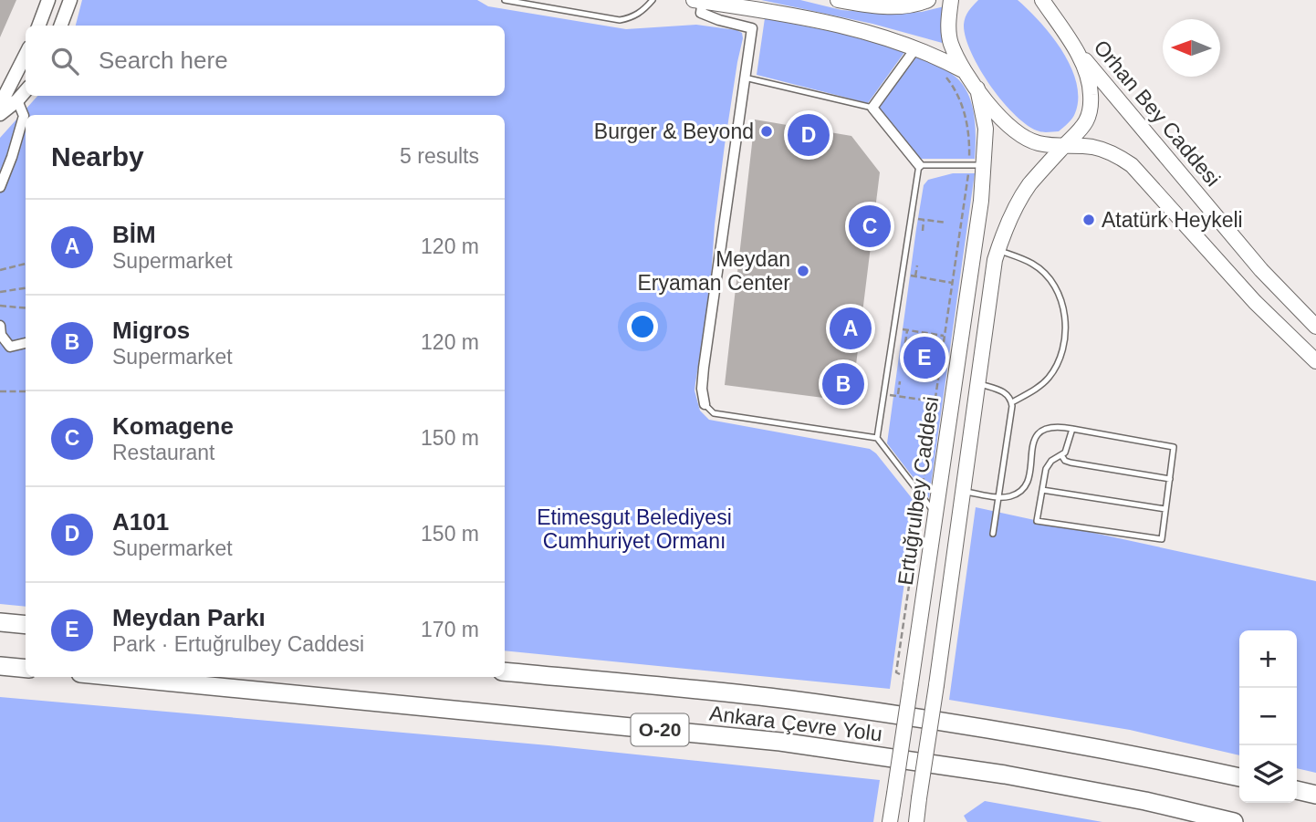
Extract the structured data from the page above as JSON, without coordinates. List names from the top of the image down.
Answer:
{
  "streets": {
    "highway": ["Ankara Çevre Yolu", "O-20"],
    "main road": ["Orhan Bey Caddesi", "Ertuğrulbey Caddesi"]
  },
  "parks": ["Etimesgut Belediyesi Cumhuriyet Ormanı"],
  "places": ["Burger & Beyond", "Atatürk Heykeli", "Meydan Eryaman Center"],
  "north": "left",
  "page": {
    "search": "Search here",
    "pins": [
      "D",
      "C",
      "A",
      "E",
      "B"
    ],
    "heading": ["Nearby", "5 results"],
    "list": [
      {
        "mark": "A",
        "name": "BİM",
        "note": "Supermarket",
        "value": "120 m"
      },
      {
        "mark": "B",
        "name": "Migros",
        "note": "Supermarket",
        "value": "120 m"
      },
      {
        "mark": "C",
        "name": "Komagene",
        "note": "Restaurant",
        "value": "150 m"
      },
      {
        "mark": "D",
        "name": "A101",
        "note": "Supermarket",
        "value": "150 m"
      },
      {
        "mark": "E",
        "name": "Meydan Parkı",
        "note": "Park · Ertuğrulbey Caddesi",
        "value": "170 m"
      }
    ],
    "map_buttons": ["+", "−"]
  }
}
